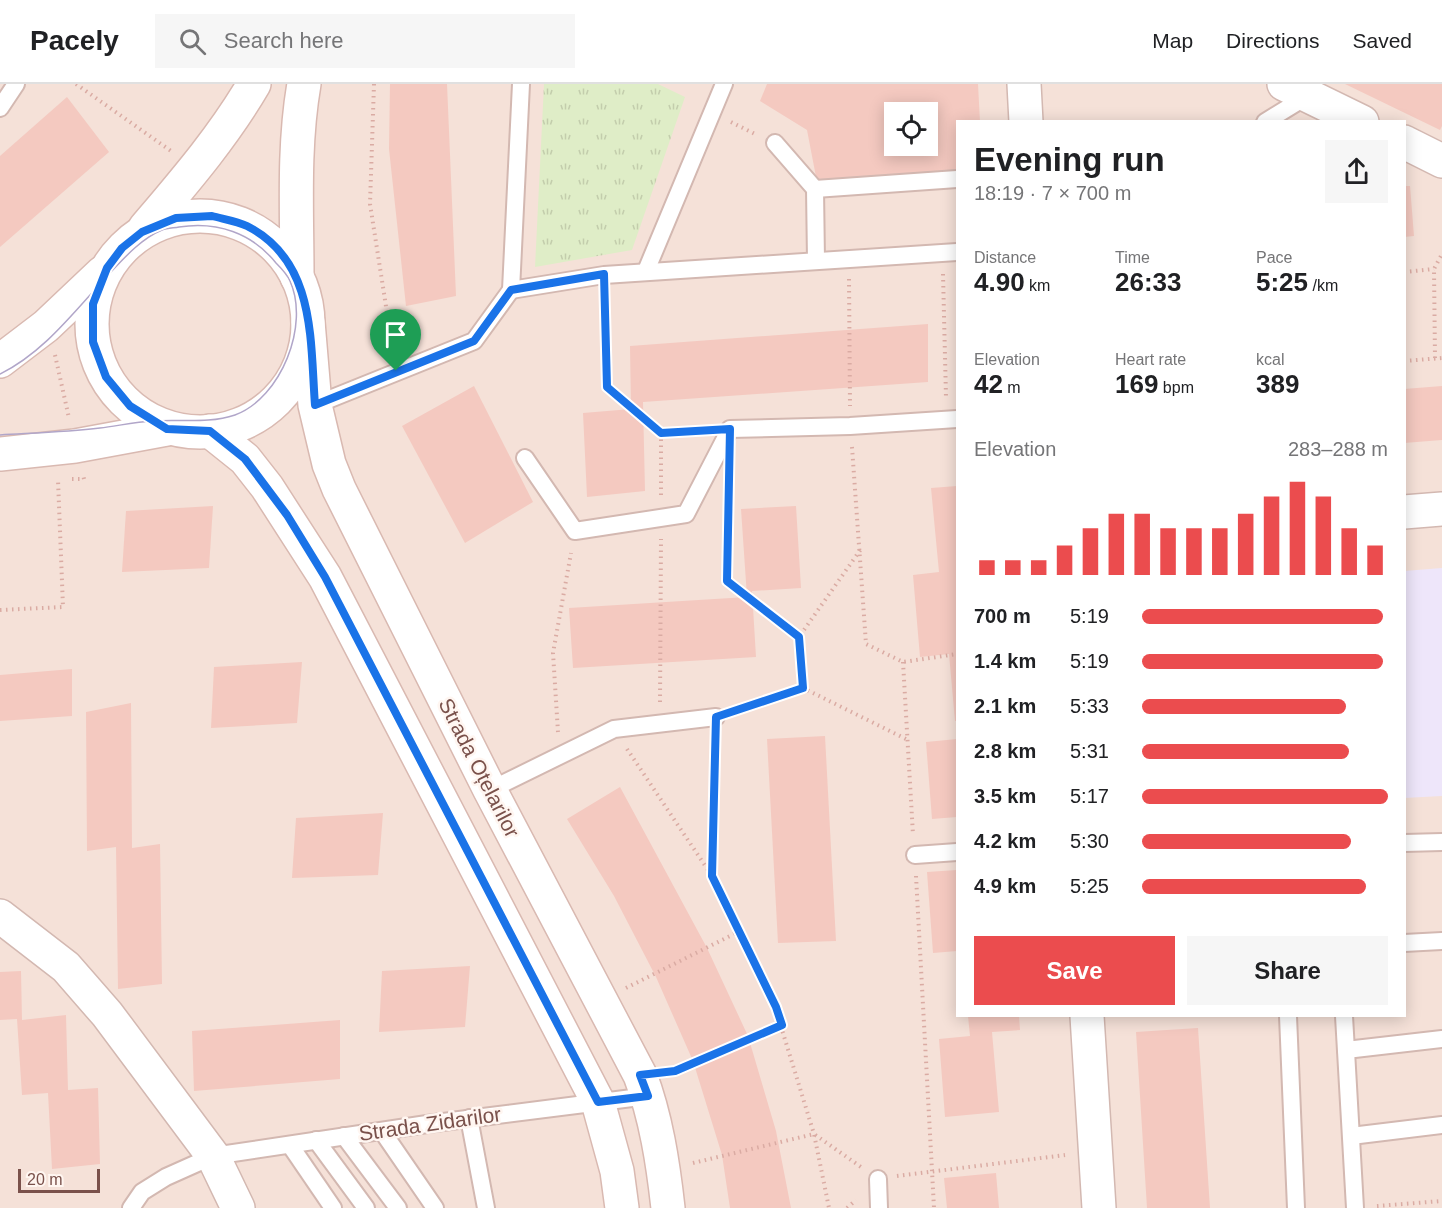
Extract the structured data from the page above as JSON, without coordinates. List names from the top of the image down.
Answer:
{
  "streets": {
    "main road": ["Strada Oțelarilor"],
    "lane": ["Strada Zidarilor"]
  },
  "crossings": [
    ["Strada Oțelarilor", "Strada Zidarilor"]
  ],
  "scale_bar": "20 m",
  "page": {
    "header": "Pacely",
    "search": "Search here",
    "nav": ["Map", "Directions", "Saved"],
    "heading": ["Evening run", "18:19 · 7 × 700 m"],
    "stats": [
      ["Distance", "4.90 km"],
      ["Time", "26:33"],
      ["Pace", "5:25 /km"],
      ["Elevation", "42 m"],
      ["Heart rate", "169 bpm"],
      ["kcal", "389"]
    ],
    "chart": ["Elevation", "283–288 m"],
    "list": [
      {
        "name": "700 m",
        "note": "5:19"
      },
      {
        "name": "1.4 km",
        "note": "5:19"
      },
      {
        "name": "2.1 km",
        "note": "5:33"
      },
      {
        "name": "2.8 km",
        "note": "5:31"
      },
      {
        "name": "3.5 km",
        "note": "5:17"
      },
      {
        "name": "4.2 km",
        "note": "5:30"
      },
      {
        "name": "4.9 km",
        "note": "5:25"
      }
    ],
    "buttons": ["Save", "Share"],
    "scale": "20 m"
  }
}
